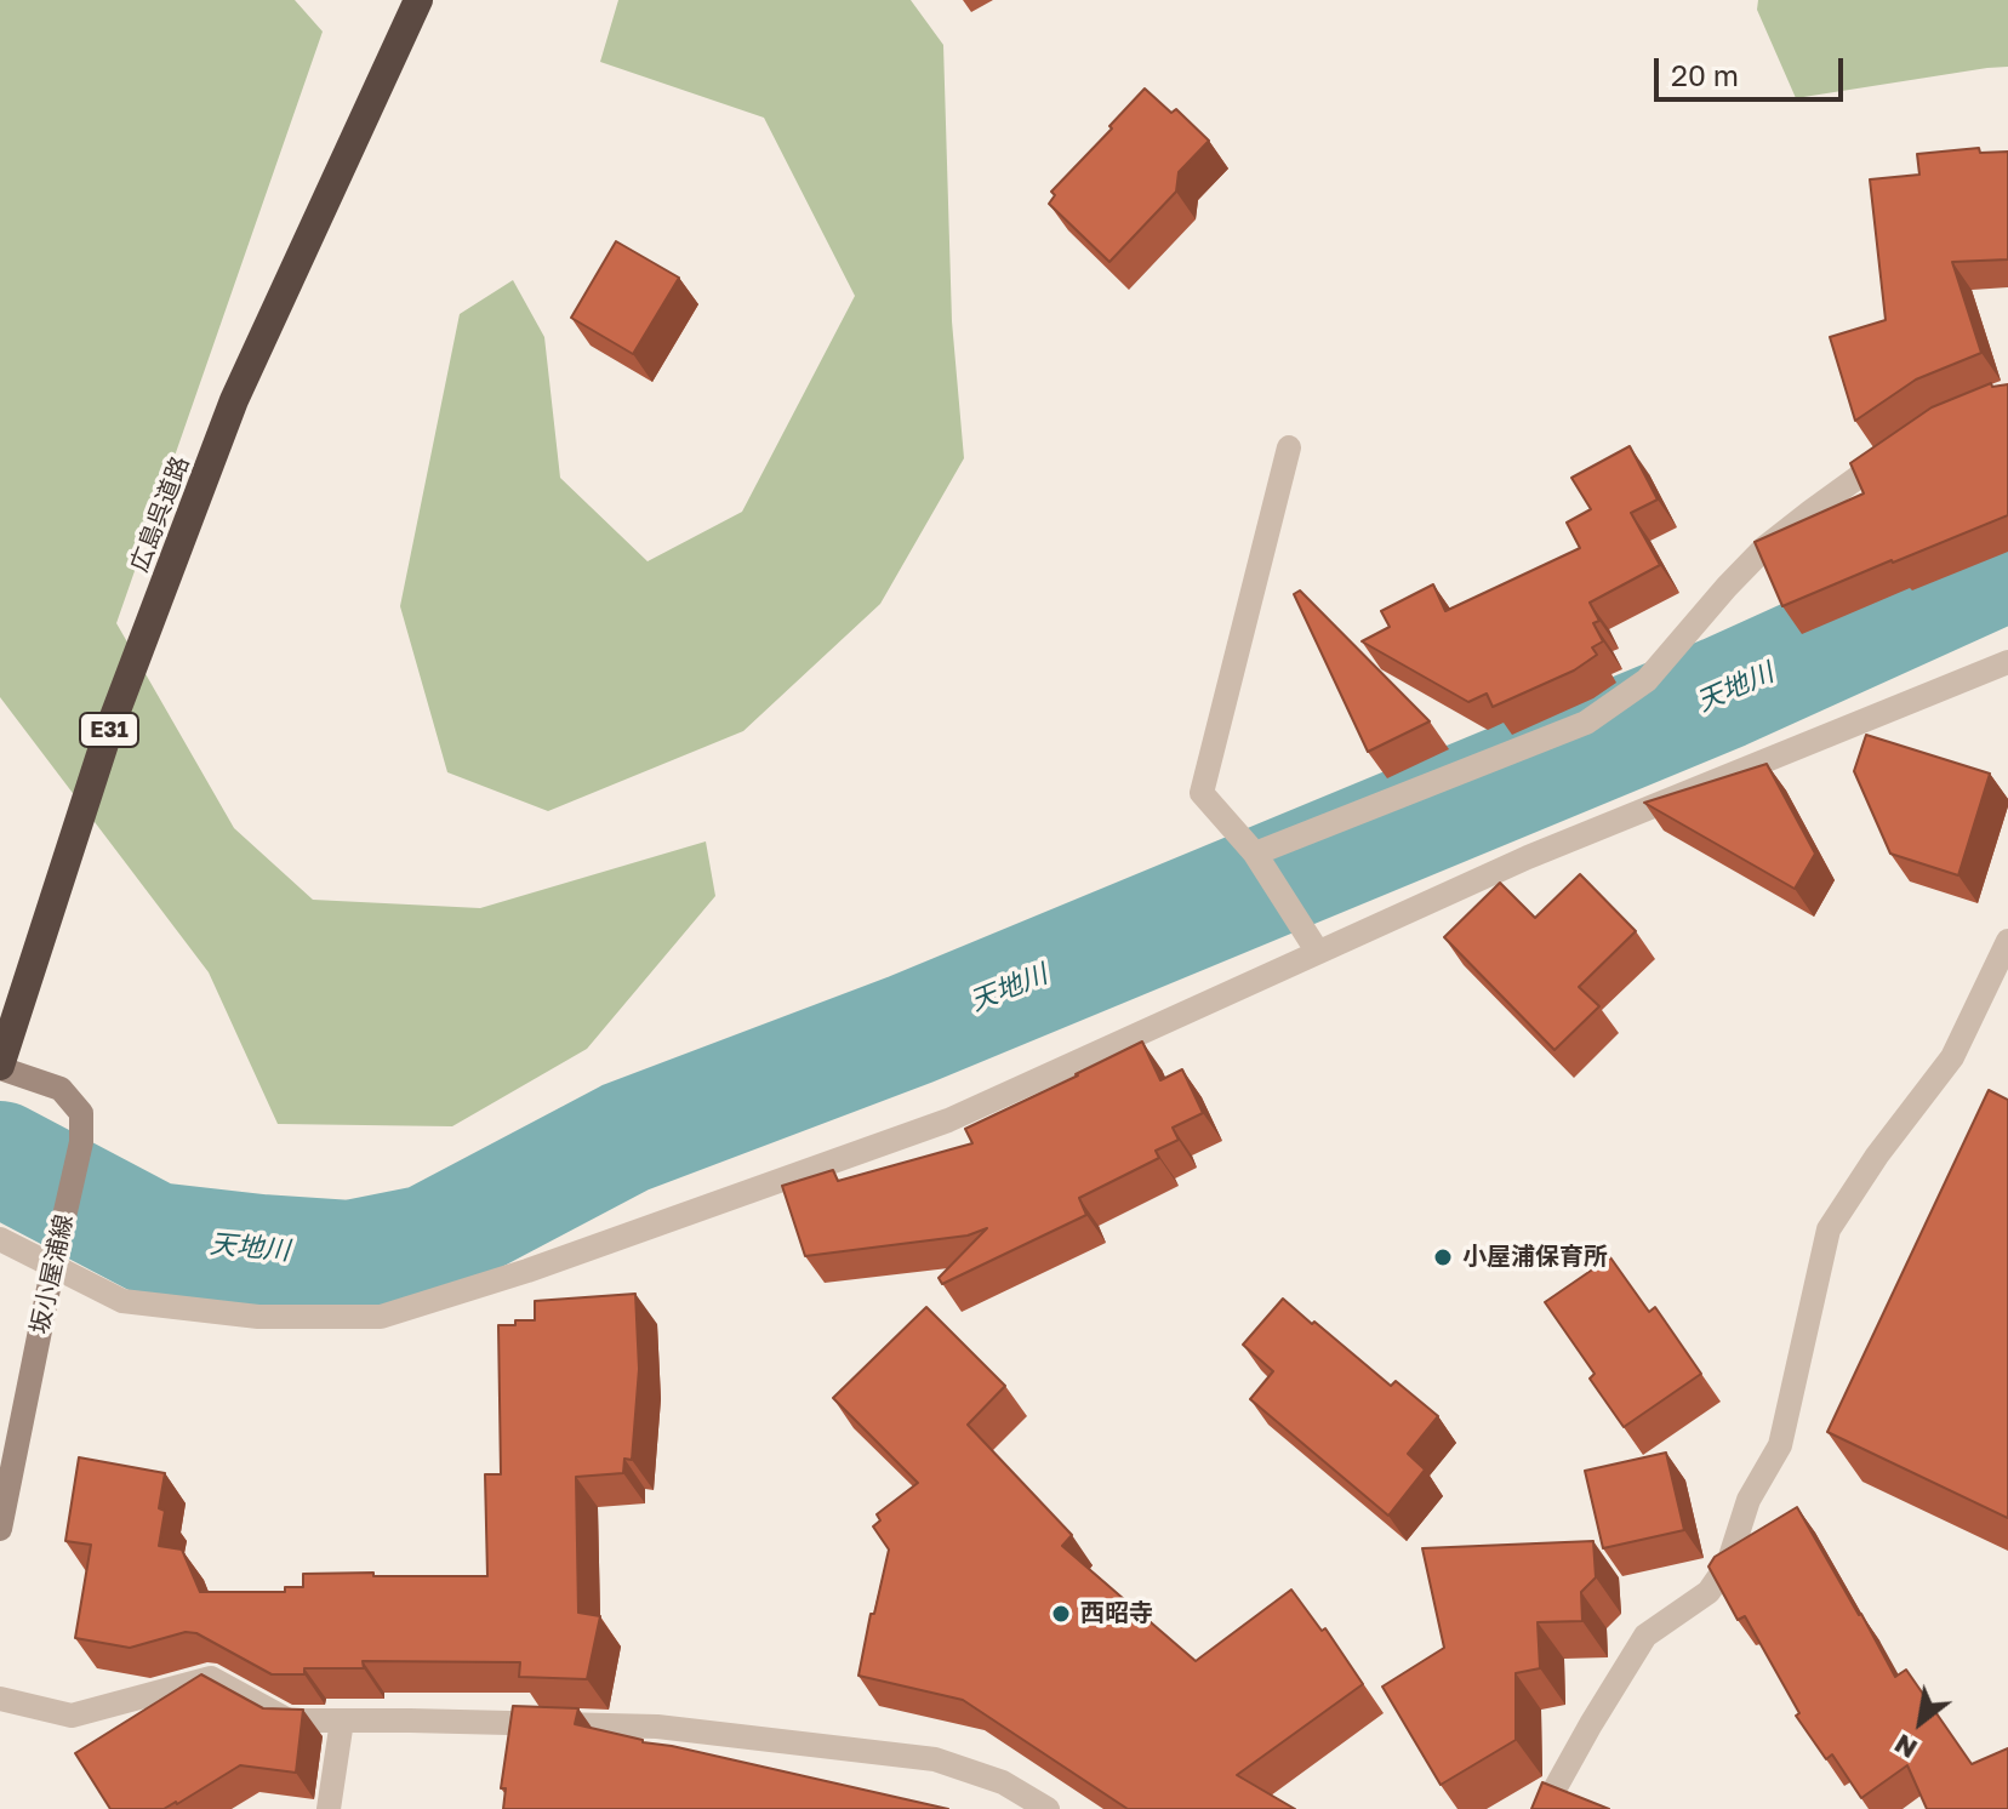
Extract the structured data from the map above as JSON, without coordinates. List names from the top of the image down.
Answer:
{
  "streets": {
    "highway": ["広島呉道路", "E31"],
    "main road": ["坂小屋浦線"]
  },
  "crossings": [
    ["広島呉道路", "坂小屋浦線"]
  ],
  "water": ["天地川"],
  "places": ["小屋浦保育所", "西昭寺"],
  "scale_bar": "20 m",
  "north": "bottom left"
}
